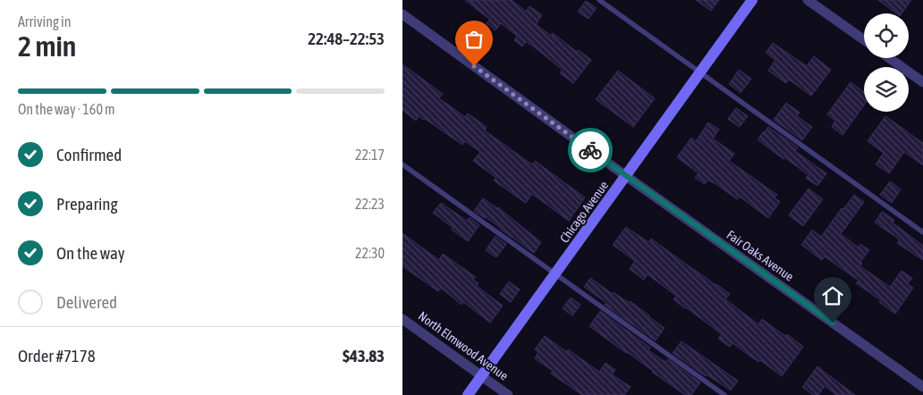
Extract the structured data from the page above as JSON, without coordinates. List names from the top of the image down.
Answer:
{
  "streets": {
    "main road": ["Chicago Avenue"],
    "street": ["Fair Oaks Avenue", "North Elmwood Avenue"]
  },
  "crossings": [
    ["Chicago Avenue", "Fair Oaks Avenue"],
    ["Chicago Avenue", "North Elmwood Avenue"]
  ],
  "page": {
    "heading": ["2 min", "Arriving in", "22:48–22:53"],
    "panel": ["Order #7178", "$43.83"],
    "bar": "On the way · 160 m",
    "list": [
      ["Confirmed", "22:17"],
      ["Preparing", "22:23"],
      ["On the way", "22:30"],
      "Delivered"
    ]
  }
}
